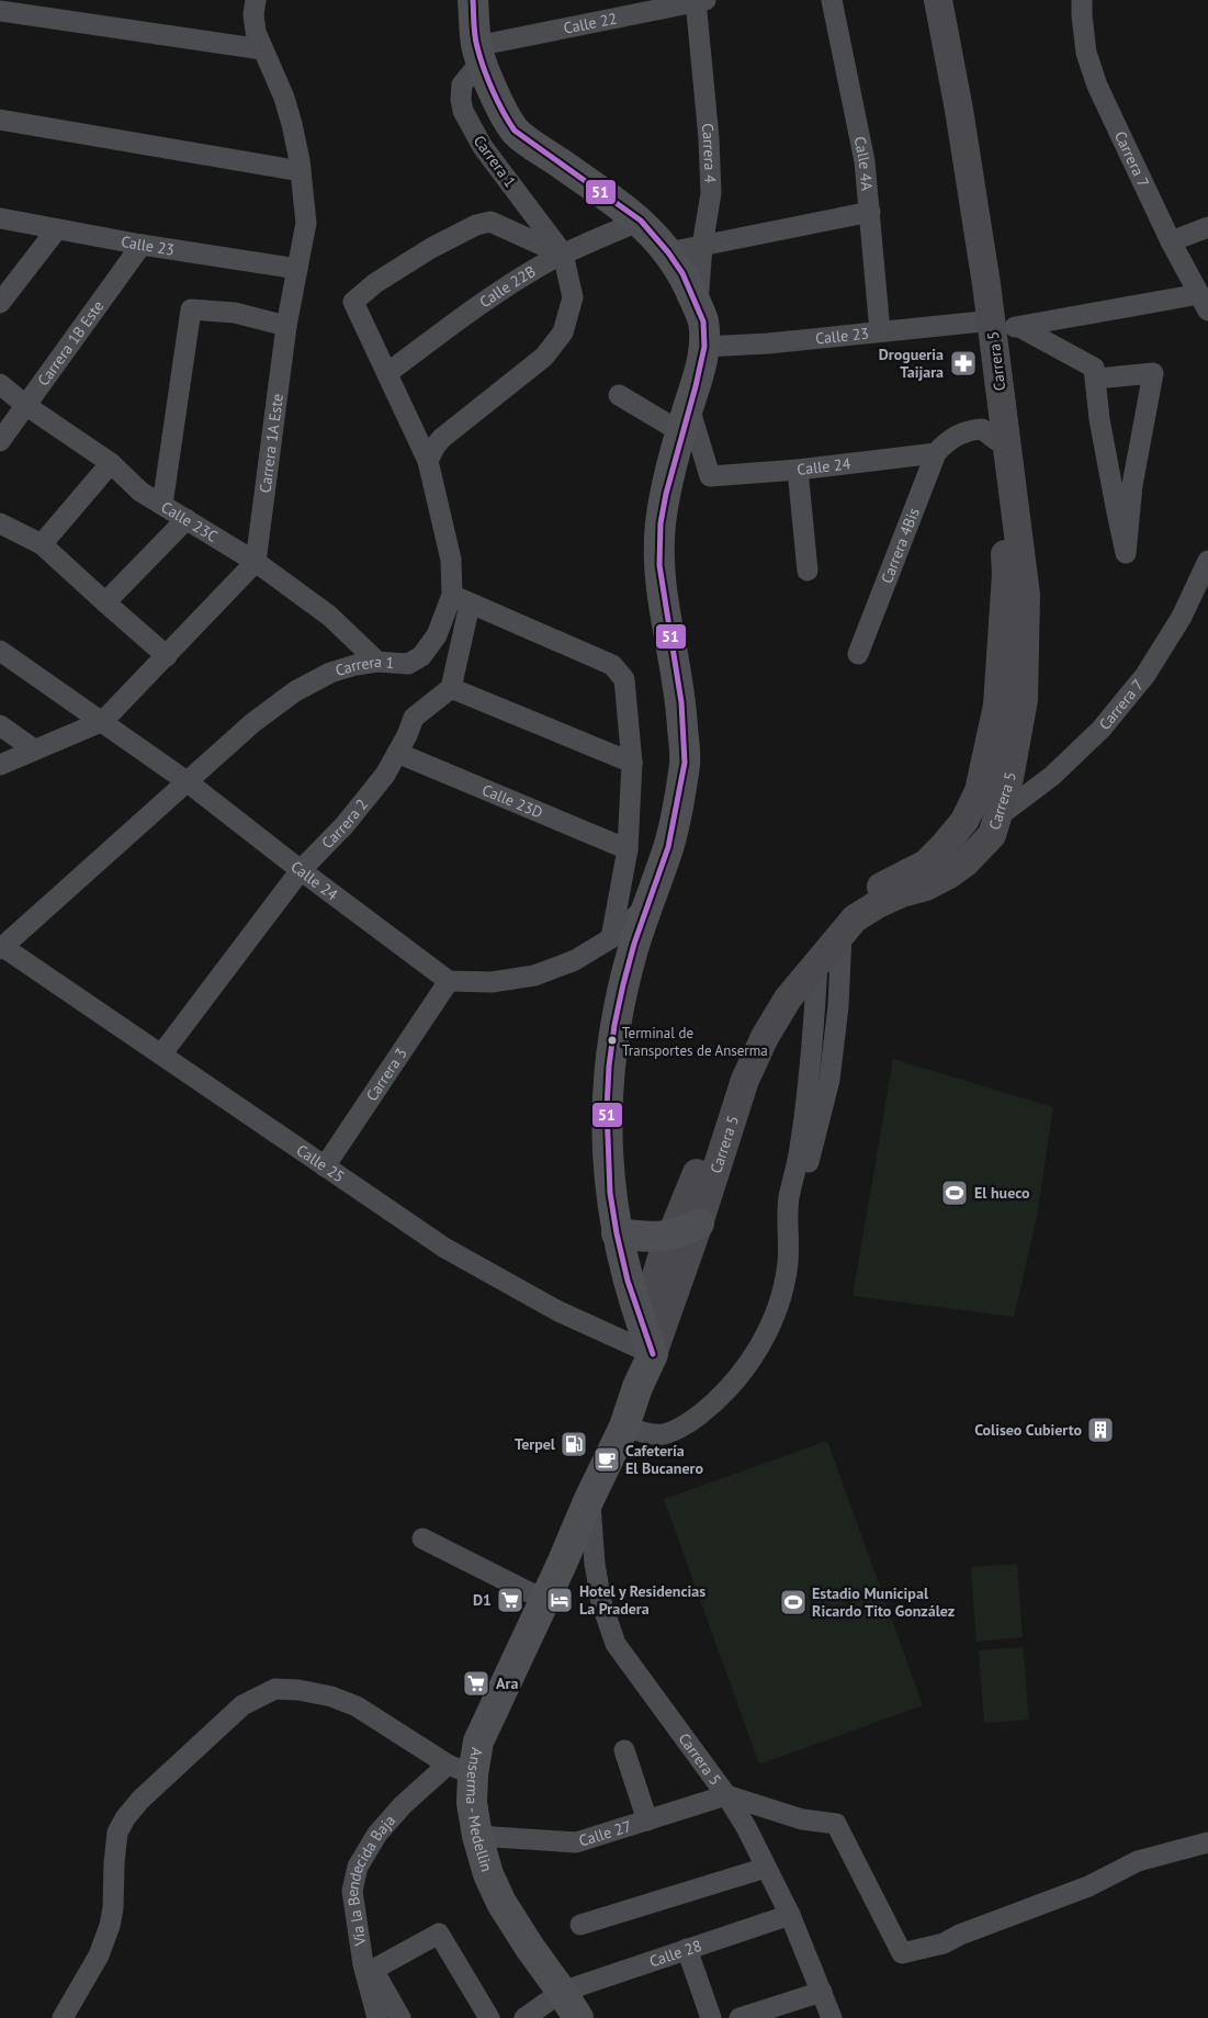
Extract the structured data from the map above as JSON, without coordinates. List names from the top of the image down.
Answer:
{
  "streets": {
    "main road": ["Carrera 5", "Anserma - Medellin"],
    "street": [
      "Calle 22",
      "Carrera 4",
      "Carrera 7",
      "Carrera 1",
      "Calle 4A",
      "Calle 23",
      "Calle 22B",
      "Carrera 1B Este",
      "Carrera 1A Este",
      "Calle 24",
      "Calle 23C",
      "Carrera 4Bis",
      "Calle 23D",
      "Carrera 2",
      "Carrera 3",
      "Calle 25",
      "Calle 27",
      "Vía la Bendecida Baja",
      "Calle 28"
    ]
  },
  "crossings": [
    ["Calle 22", "Carrera 4"],
    ["Calle 22", "Carrera 1"],
    ["Carrera 7", "Calle 23"],
    ["Carrera 7", "Carrera 5"],
    ["Carrera 1", "Calle 22B"],
    ["Carrera 1", "Calle 24"],
    ["Carrera 1", "Calle 23C"],
    ["Carrera 1", "Calle 25"],
    ["Calle 4A", "Calle 23"],
    ["Calle 23", "Carrera 1B Este"],
    ["Calle 23", "Carrera 5"],
    ["Calle 23", "Carrera 1A Este"],
    ["Carrera 1B Este", "Calle 23C"],
    ["Carrera 5", "Calle 24"],
    ["Carrera 5", "Calle 25"],
    ["Carrera 5", "Anserma - Medellin"],
    ["Carrera 5", "Calle 27"],
    ["Carrera 5", "Calle 28"],
    ["Carrera 1A Este", "Calle 23C"],
    ["Calle 24", "Carrera 4Bis"],
    ["Calle 24", "Carrera 2"],
    ["Calle 24", "Carrera 3"],
    ["Calle 23D", "Carrera 2"],
    ["Carrera 2", "Calle 25"],
    ["Carrera 3", "Calle 25"],
    ["Anserma - Medellin", "Calle 27"],
    ["Anserma - Medellin", "Vía la Bendecida Baja"],
    ["Anserma - Medellin", "Calle 28"]
  ],
  "places": {
    "pharmacy": ["Drogueria Taijara"],
    "other": ["Terminal de Transportes de Anserma"],
    "sports": ["El hueco", "Estadio Municipal Ricardo Tito González"],
    "building": ["Coliseo Cubierto"],
    "fuel station": ["Terpel"],
    "cafe": ["Cafetería El Bucanero"],
    "supermarket": ["D1", "Ara"],
    "hotel": ["Hotel y Residencias La Pradera"]
  },
  "lines": ["transit line 51"]
}
